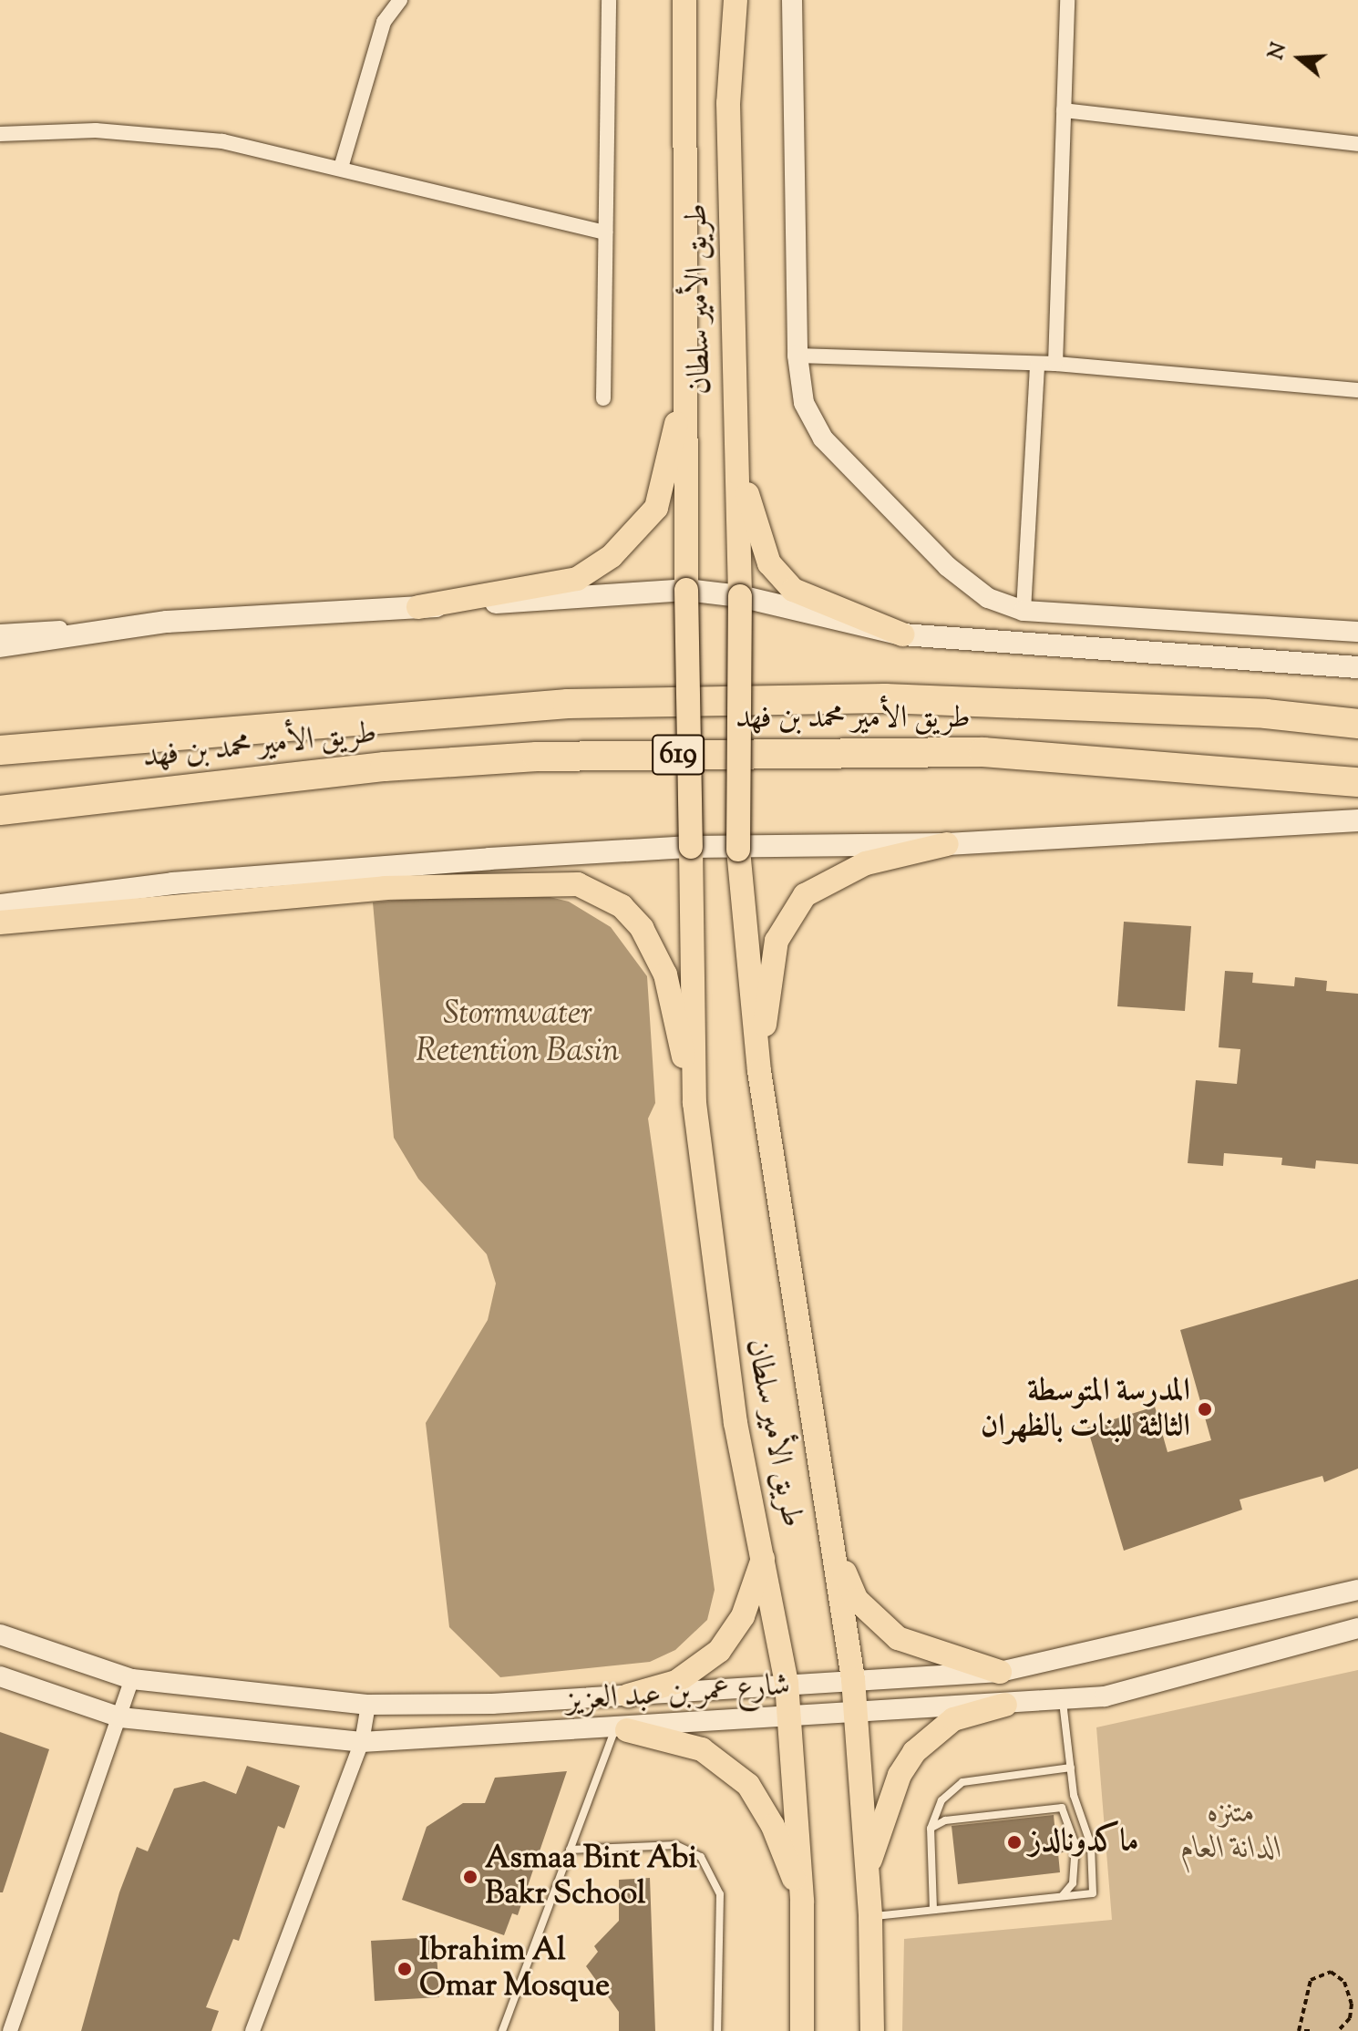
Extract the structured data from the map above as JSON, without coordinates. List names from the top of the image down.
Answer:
{
  "streets": {
    "highway": ["طريق الأمير محمد بن فهد", "619"],
    "main road": ["طريق الأمير سلطان"],
    "street": ["شارع عمر بن عبد العزيز"]
  },
  "crossings": [
    ["طريق الأمير سلطان", "شارع عمر بن عبد العزيز"]
  ],
  "water": ["Stormwater Retention Basin"],
  "parks": ["متنزه الدانة العام"],
  "places": [
    "المدرسة المتوسطة الثالثة للبنات بالظهران",
    "ماكدونالدز",
    "Asmaa Bint Abi Bakr School",
    "Ibrahim Al Omar Mosque"
  ],
  "north": "left"
}
